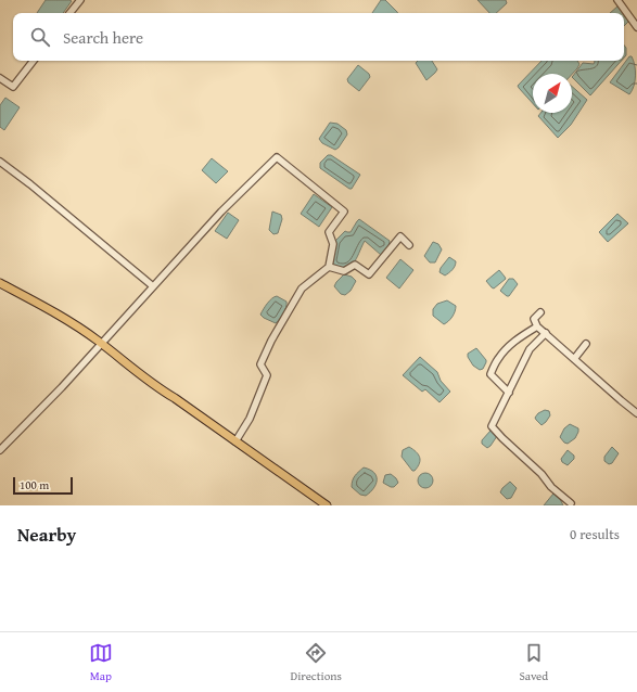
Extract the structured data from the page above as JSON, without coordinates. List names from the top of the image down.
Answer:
{
  "scale_bar": "100 m",
  "north": "top right",
  "page": {
    "search": "Search here",
    "scale": "100 m",
    "heading": ["Nearby", "0 results"],
    "nav": ["Map", "Directions", "Saved"]
  }
}
